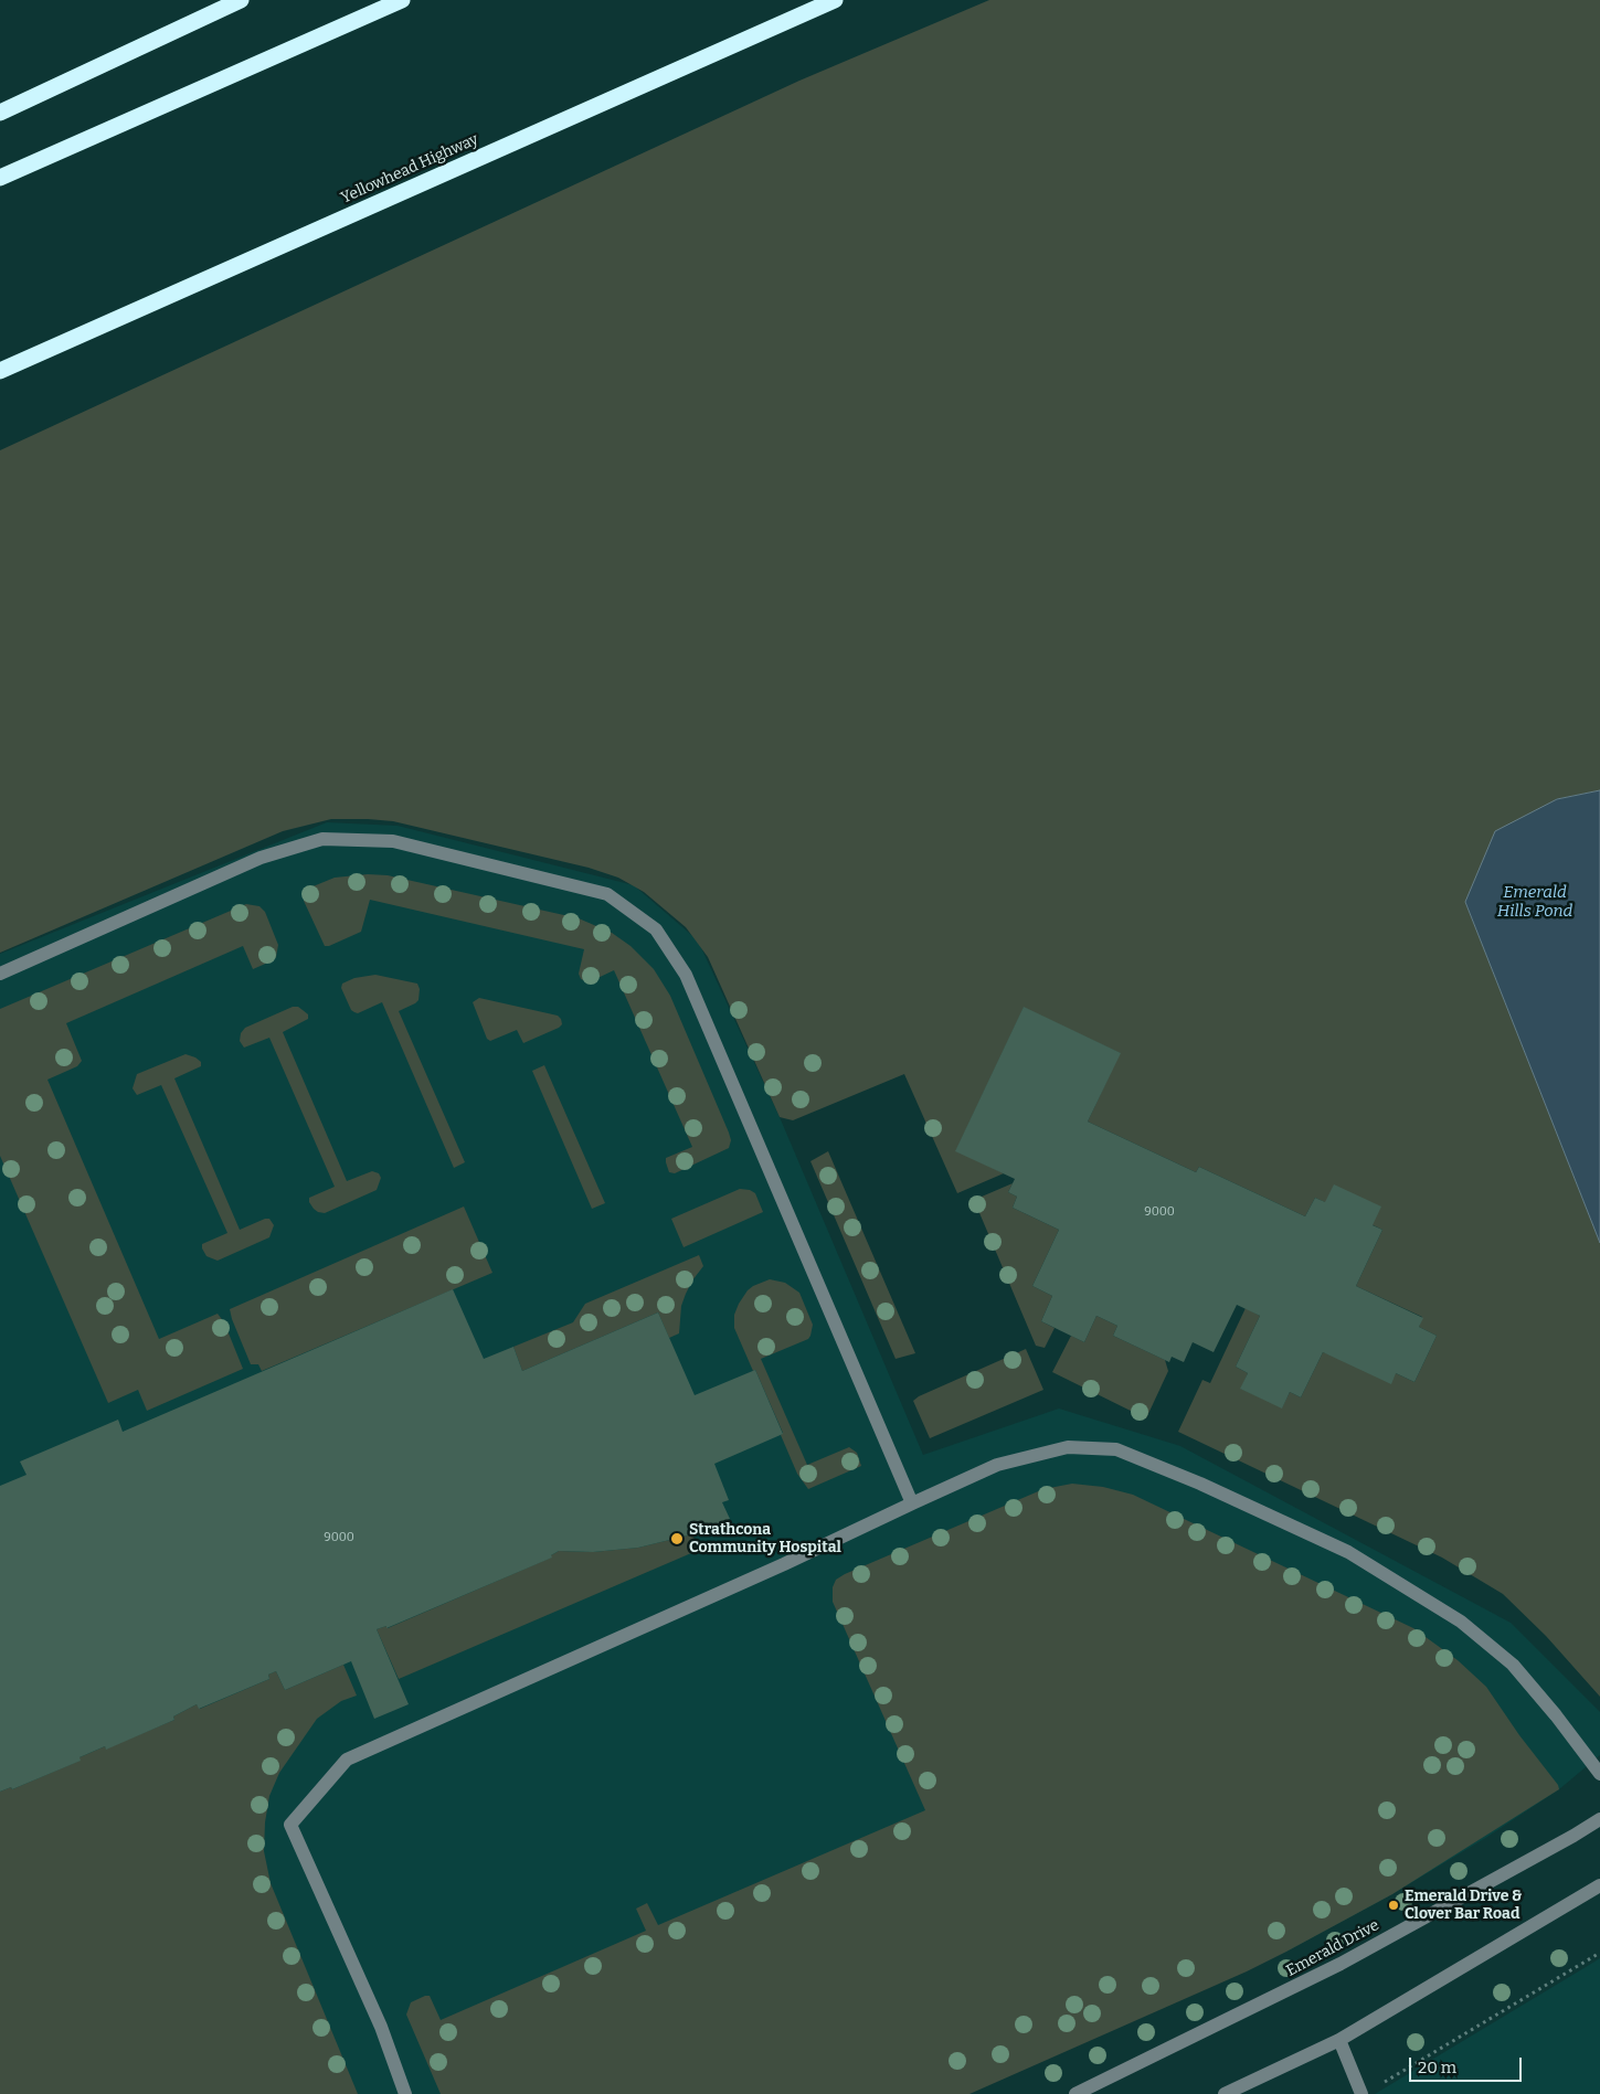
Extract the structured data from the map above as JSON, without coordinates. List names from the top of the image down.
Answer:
{
  "streets": {
    "highway": ["Yellowhead Highway"],
    "street": ["Emerald Drive"]
  },
  "water": ["Emerald Hills Pond"],
  "places": ["Strathcona Community Hospital", "Emerald Drive & Clover Bar Road"],
  "house_numbers": ["9000", "9000"],
  "scale_bar": "20 m"
}
